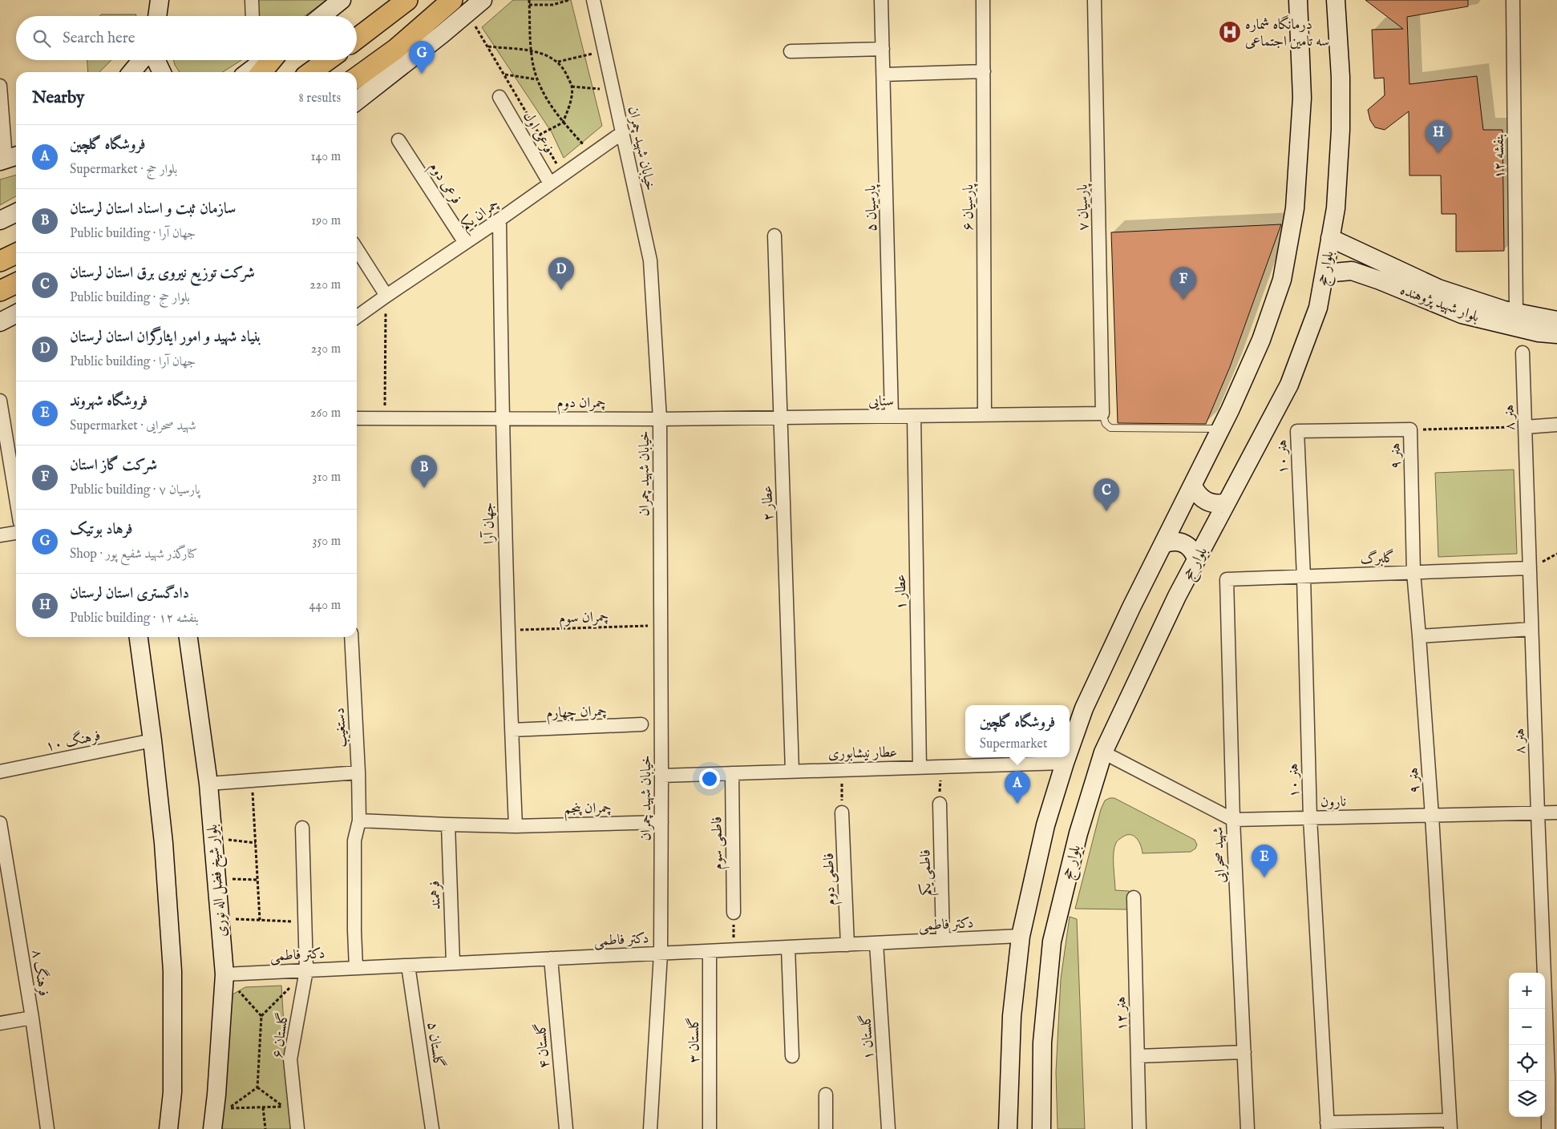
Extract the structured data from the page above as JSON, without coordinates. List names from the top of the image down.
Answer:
{
  "streets": {
    "main road": ["بلوار حج", "بلوار شهید پژوهنده", "بلوار شیخ فضل اله نوری"],
    "street": [
      "فرعی اول",
      "خیابان شهید چمران",
      "بنفشه ۱۲",
      "فرعی دوم",
      "پارسیان ۶",
      "پارسیان ۷",
      "پارسیان ۵",
      "چمران یکم",
      "سنایی",
      "چمران دوم",
      "هنر ۸",
      "هنر ۹",
      "هنر ۱۰",
      "عطار ۲",
      "جهان آرا",
      "گلبرگ",
      "عطار ۱",
      "چمران چهارم",
      "دستغیب",
      "فرهنگ ۱۰",
      "عطار نیشابوری",
      "نارون",
      "چمران پنجم",
      "فاطمی سوم",
      "شهید صحرایی",
      "فاطمی یکم",
      "فاطمی دوم",
      "فرهمند",
      "دکتر فاطمی",
      "فرهنگ ۸",
      "هنر ۱۲",
      "گلستان ۶",
      "گلستان ۱",
      "گلستان ۳",
      "گلستان ۵",
      "گلستان ۴"
    ],
    "path": ["چمران سوم"]
  },
  "crossings": [
    ["فرعی اول", "چمران یکم"],
    ["خیابان شهید چمران", "چمران یکم"],
    ["خیابان شهید چمران", "سنایی"],
    ["خیابان شهید چمران", "چمران دوم"],
    ["خیابان شهید چمران", "چمران سوم"],
    ["خیابان شهید چمران", "عطار نیشابوری"],
    ["خیابان شهید چمران", "چمران پنجم"],
    ["خیابان شهید چمران", "دکتر فاطمی"],
    ["بنفشه ۱۲", "بلوار شهید پژوهنده"],
    ["فرعی دوم", "چمران یکم"],
    ["پارسیان ۶", "سنایی"],
    ["پارسیان ۷", "سنایی"],
    ["پارسیان ۵", "سنایی"],
    ["چمران یکم", "جهان آرا"],
    ["بلوار حج", "بلوار شهید پژوهنده"],
    ["بلوار حج", "نارون"],
    ["سنایی", "چمران دوم"],
    ["سنایی", "عطار ۲"],
    ["سنایی", "عطار ۱"],
    ["چمران دوم", "جهان آرا"],
    ["هنر ۸", "گلبرگ"],
    ["هنر ۸", "نارون"],
    ["هنر ۹", "هنر ۱۰"],
    ["هنر ۹", "گلبرگ"],
    ["هنر ۹", "نارون"],
    ["هنر ۱۰", "گلبرگ"],
    ["هنر ۱۰", "نارون"],
    ["عطار ۲", "عطار نیشابوری"],
    ["جهان آرا", "چمران سوم"],
    ["جهان آرا", "چمران چهارم"],
    ["جهان آرا", "چمران پنجم"],
    ["گلبرگ", "شهید صحرایی"],
    ["عطار ۱", "عطار نیشابوری"],
    ["دستغیب", "چمران پنجم"],
    ["دستغیب", "دکتر فاطمی"],
    ["عطار نیشابوری", "فاطمی سوم"],
    ["نارون", "شهید صحرایی"],
    ["چمران پنجم", "فرهمند"],
    ["فاطمی یکم", "دکتر فاطمی"],
    ["فاطمی دوم", "دکتر فاطمی"],
    ["بلوار شیخ فضل اله نوری", "دکتر فاطمی"],
    ["فرهمند", "دکتر فاطمی"],
    ["دکتر فاطمی", "گلستان ۶"],
    ["دکتر فاطمی", "گلستان ۱"],
    ["دکتر فاطمی", "گلستان ۳"],
    ["دکتر فاطمی", "گلستان ۵"],
    ["دکتر فاطمی", "گلستان ۴"]
  ],
  "places": {
    "hospital": ["درمانگاه شماره سه تامین اجتماعی"]
  },
  "page": {
    "search": "Search here",
    "pins": [
      "G",
      "H",
      "D",
      "F",
      "B",
      "C",
      "A",
      "E"
    ],
    "heading": ["Nearby", "8 results"],
    "list": [
      {
        "mark": "A",
        "name": "فروشگاه گلچین",
        "note": "Supermarket · بلوار حج",
        "value": "140 m"
      },
      {
        "mark": "B",
        "name": "سازمان ثبت و اسناد استان لرستان",
        "note": "Public building · جهان آرا",
        "value": "190 m"
      },
      {
        "mark": "C",
        "name": "شرکت توزیع نیروی برق استان لرستان",
        "note": "Public building · بلوار حج",
        "value": "220 m"
      },
      {
        "mark": "D",
        "name": "بنیاد شهید و امور ایثارگران استان لرستان",
        "note": "Public building · جهان آرا",
        "value": "230 m"
      },
      {
        "mark": "E",
        "name": "فروشگاه شهروند",
        "note": "Supermarket · شهید صحرایی",
        "value": "260 m"
      },
      {
        "mark": "F",
        "name": "شرکت گاز استان",
        "note": "Public building · پارسیان ۷",
        "value": "310 m"
      },
      {
        "mark": "G",
        "name": "فرهاد بوتیک",
        "note": "Shop · کنارگذر شهید شفیع پور",
        "value": "350 m"
      },
      {
        "mark": "H",
        "name": "دادگستری استان لرستان",
        "note": "Public building · بنفشه ۱۲",
        "value": "440 m"
      }
    ],
    "popup": ["فروشگاه گلچین", "Supermarket"],
    "map_buttons": ["+", "−"]
  }
}
